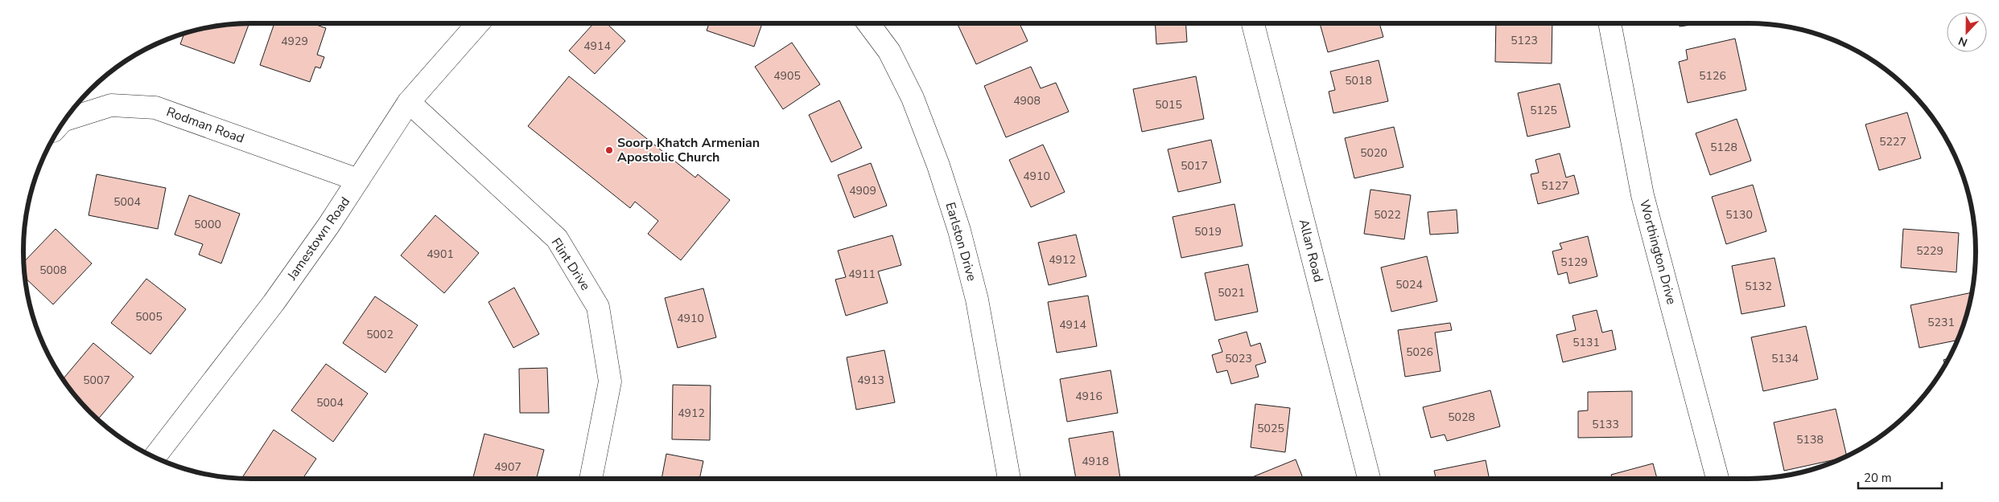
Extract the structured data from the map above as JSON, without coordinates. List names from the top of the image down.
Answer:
{
  "streets": {
    "street": [
      "Rodman Road",
      "Jamestown Road",
      "Earlston Drive",
      "Allan Road",
      "Worthington Drive",
      "Flint Drive"
    ]
  },
  "crossings": [
    ["Rodman Road", "Jamestown Road"],
    ["Jamestown Road", "Flint Drive"]
  ],
  "places": ["Soorp Khatch Armenian Apostolic Church"],
  "house_numbers": [
    "5123",
    "4929",
    "4914",
    "4905",
    "5126",
    "5018",
    "4908",
    "5015",
    "5125",
    "5227",
    "5128",
    "5020",
    "5017",
    "4910",
    "5127",
    "4909",
    "5004",
    "5022",
    "5130",
    "5000",
    "5019",
    "5229",
    "4901",
    "4912",
    "5129",
    "5008",
    "4911",
    "5024",
    "5132",
    "5021",
    "5005",
    "4910",
    "5231",
    "4914",
    "5002",
    "5131",
    "5026",
    "5023",
    "5134",
    "5007",
    "4913",
    "4916",
    "5004",
    "4912",
    "5028",
    "5133",
    "5025",
    "5138",
    "4918",
    "4907"
  ],
  "scale_bar": "20 m",
  "north": "bottom"
}
